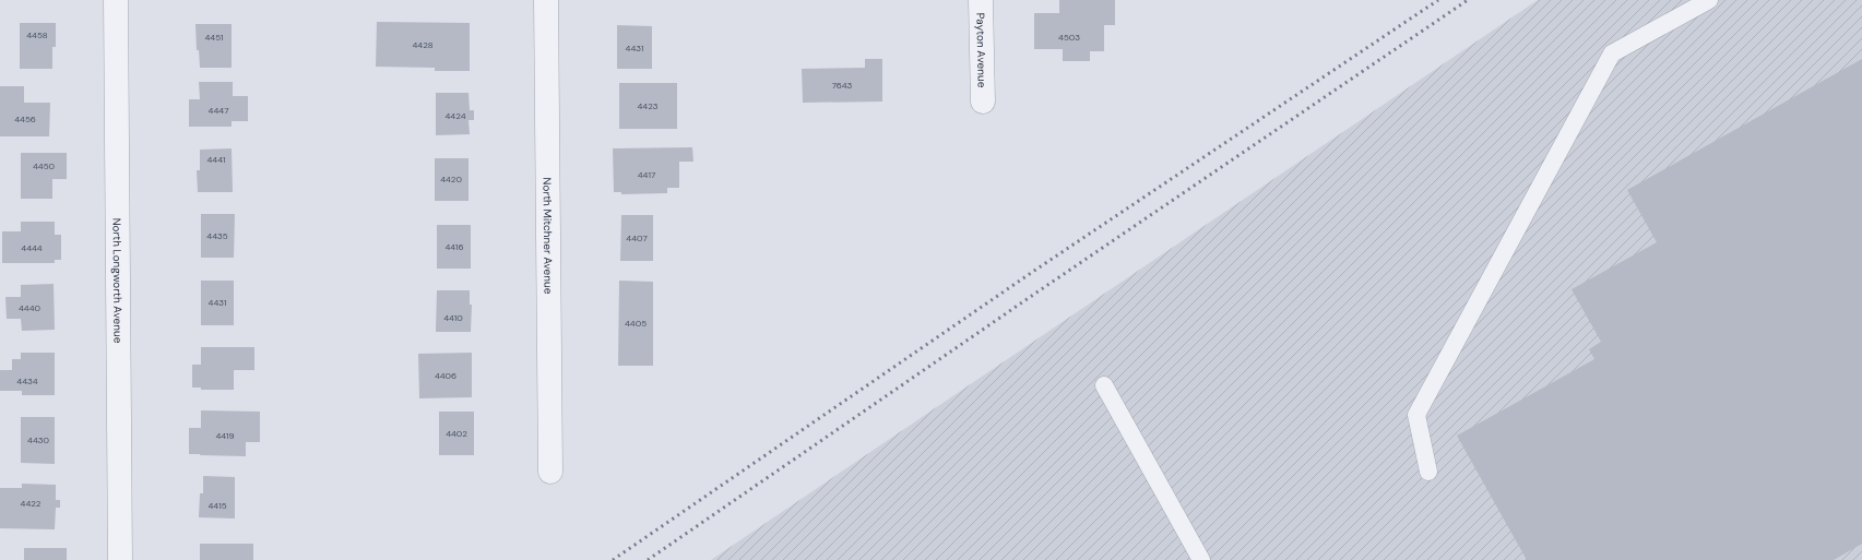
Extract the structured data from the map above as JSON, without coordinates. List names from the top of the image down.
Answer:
{
  "streets": {
    "street": ["Payton Avenue", "North Mitchner Avenue", "North Longworth Avenue"]
  },
  "house_numbers": [
    "4458",
    "4451",
    "4503",
    "4428",
    "4431",
    "7643",
    "4423",
    "4447",
    "4424",
    "4456",
    "4441",
    "4450",
    "4417",
    "4420",
    "4435",
    "4407",
    "4416",
    "4444",
    "4431",
    "4440",
    "4410",
    "4405",
    "4406",
    "4434",
    "4402",
    "4419",
    "4430",
    "4422",
    "4415"
  ]
}
